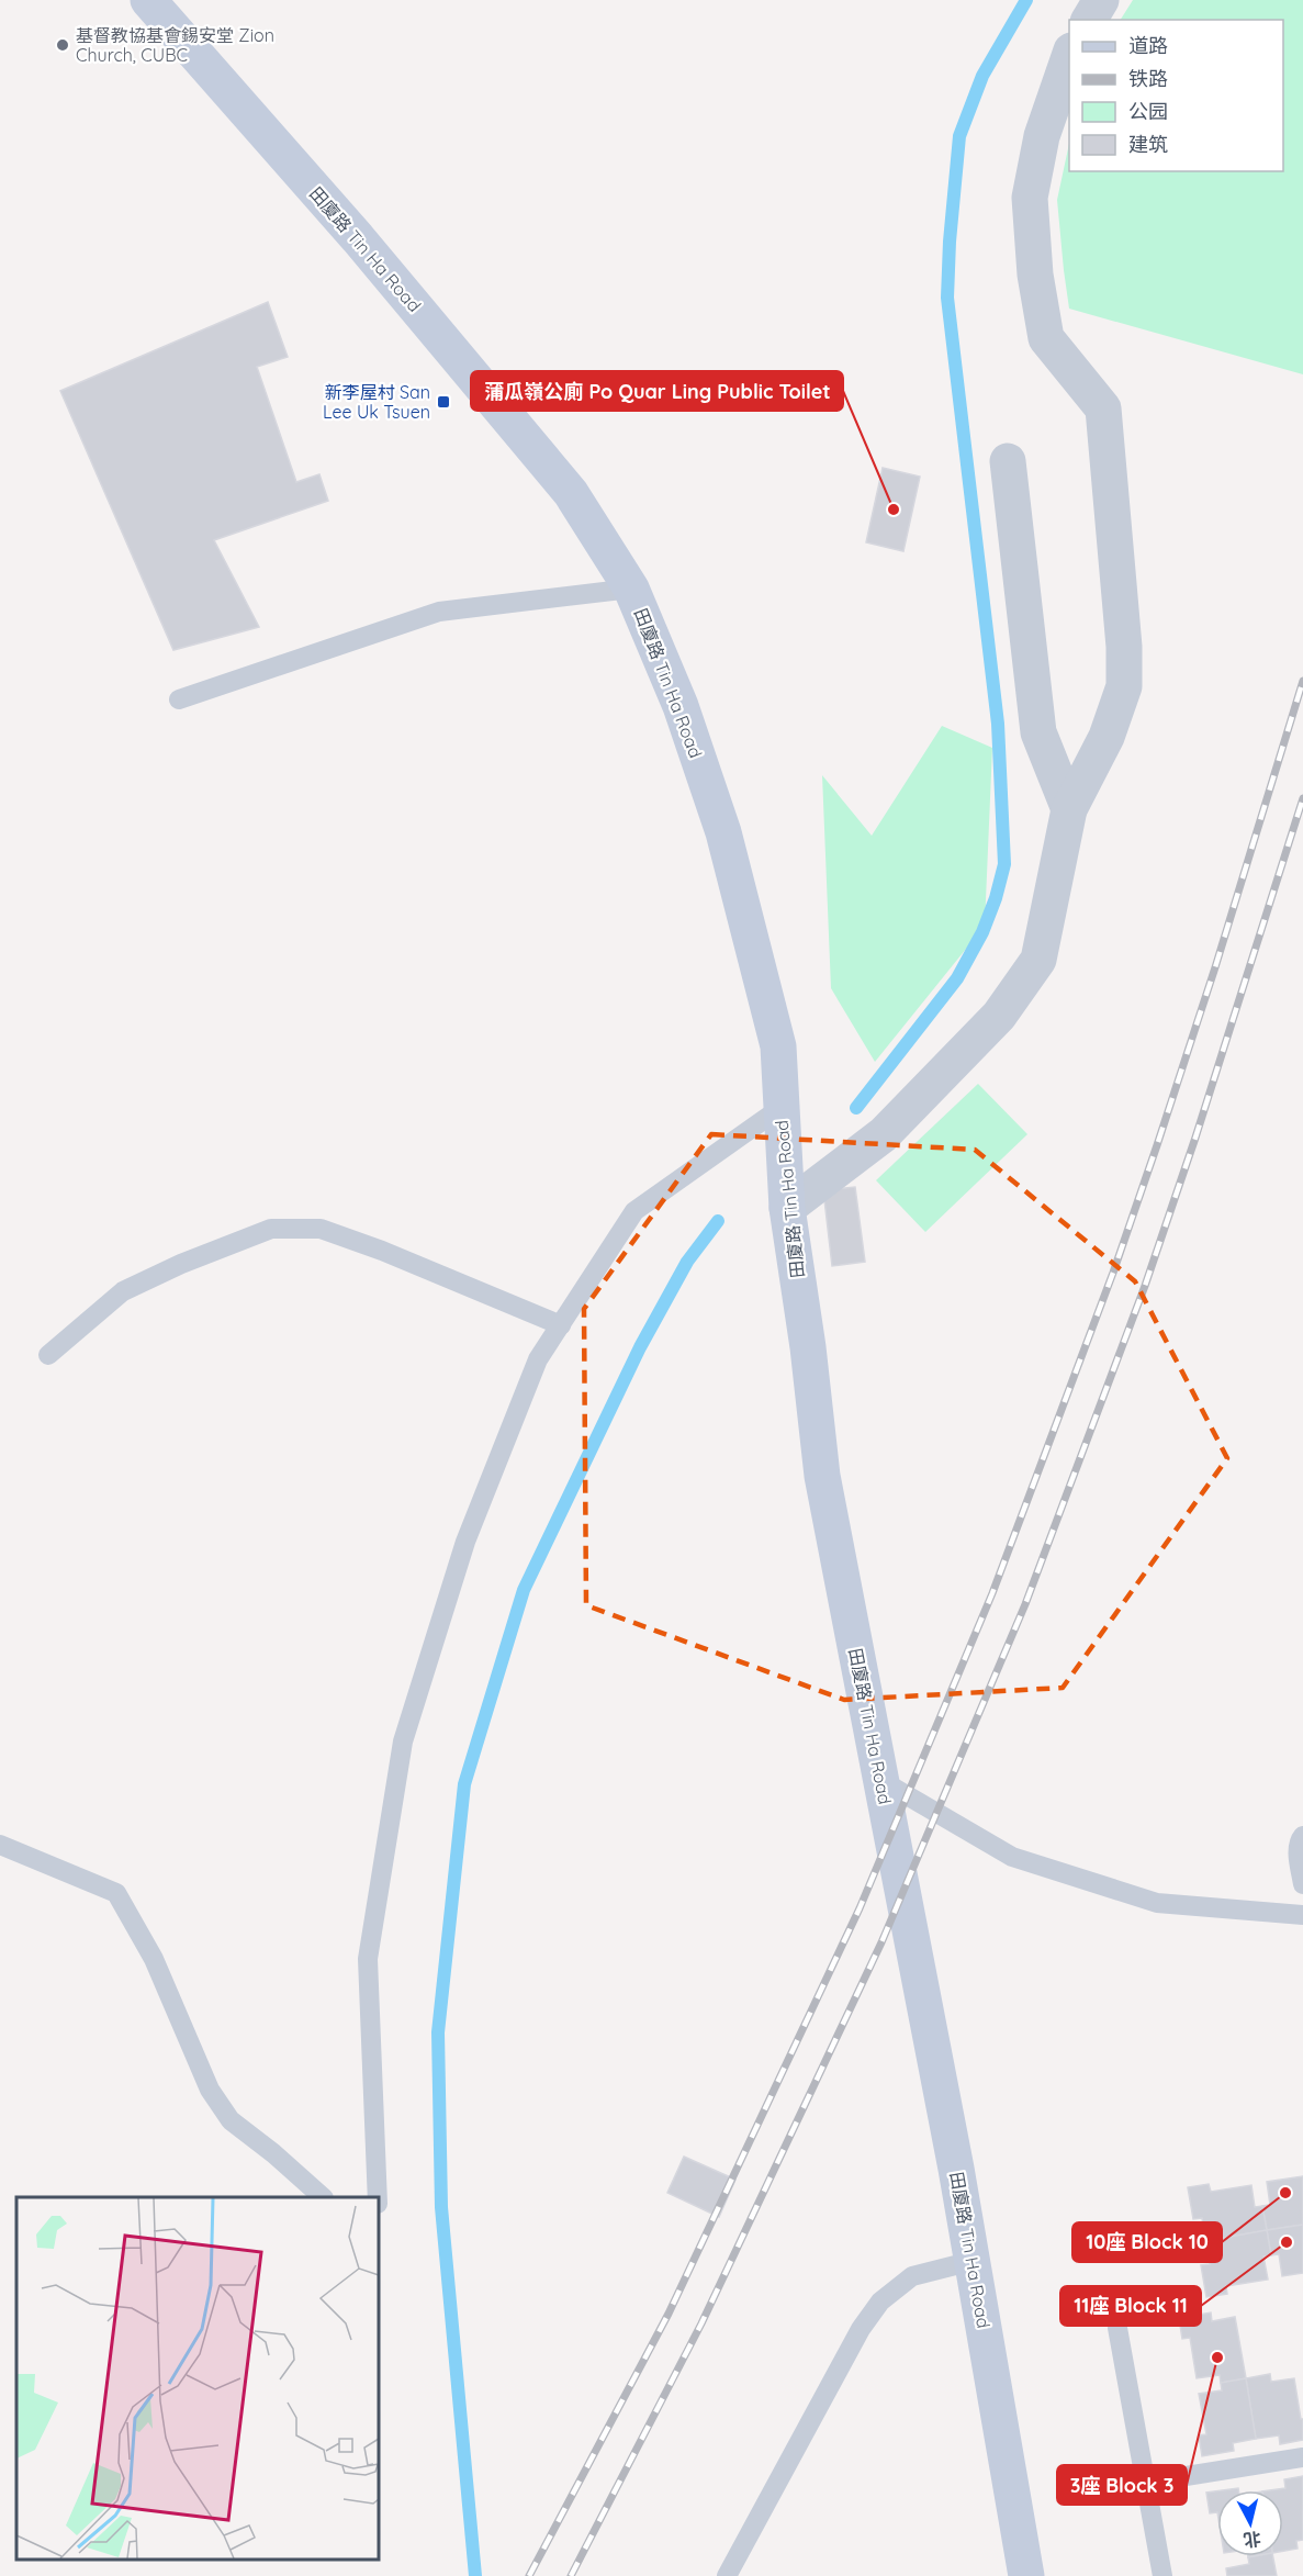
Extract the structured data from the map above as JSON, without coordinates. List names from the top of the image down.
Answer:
{
  "streets": {
    "street": ["田廈路 Tin Ha Road"]
  },
  "places": {
    "other": [
      "基督教協基會錫安堂 Zion Church, CUBC",
      "蒲瓜嶺公廁 Po Quar Ling Public Toilet",
      "10座 Block 10",
      "11座 Block 11",
      "3座 Block 3"
    ],
    "transit": ["新李屋村 San Lee Uk Tsuen"]
  },
  "legend": [
    "道路",
    "铁路",
    "公园",
    "建筑"
  ],
  "north": "bottom"
}
